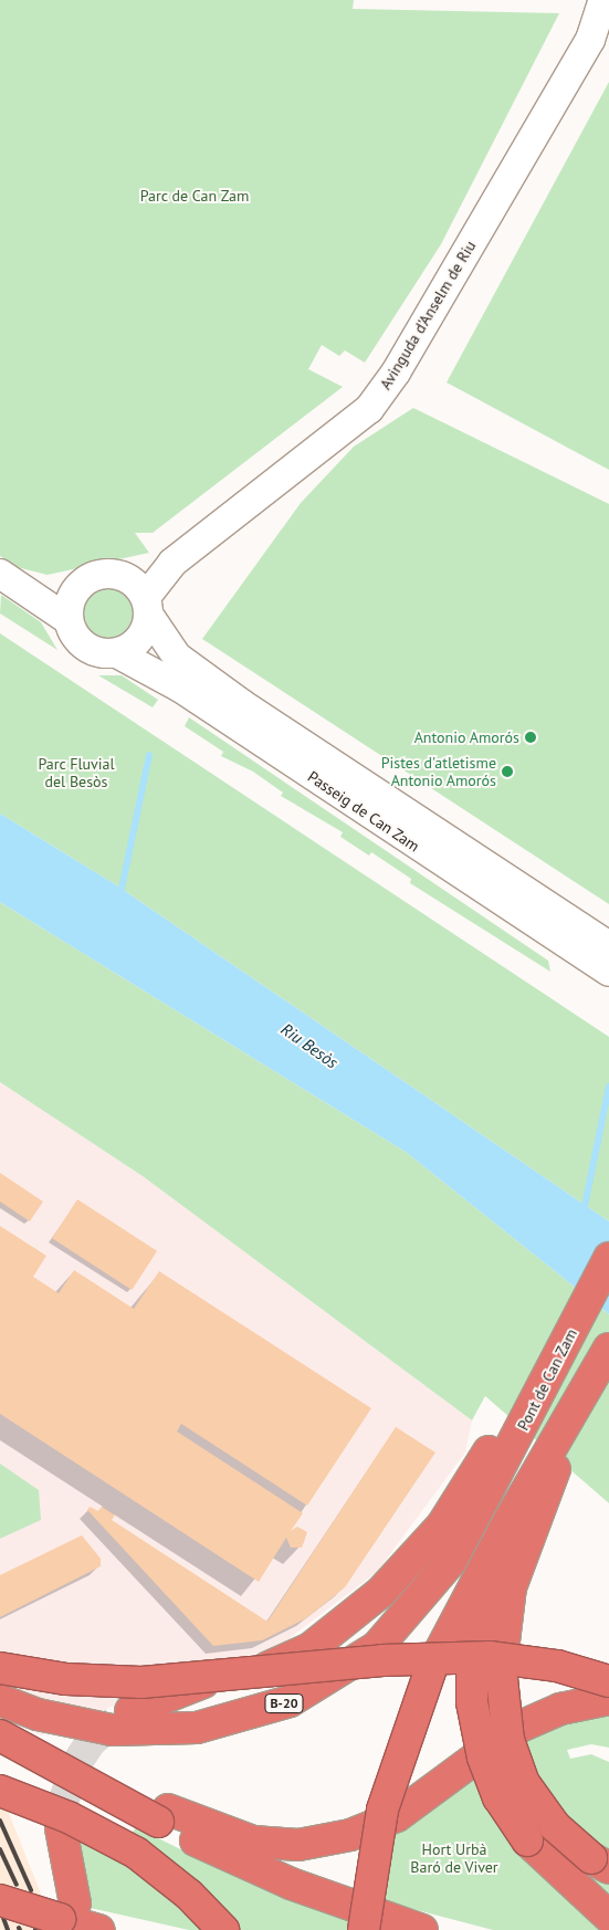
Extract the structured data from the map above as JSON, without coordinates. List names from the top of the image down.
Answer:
{
  "streets": {
    "highway": ["Pont de Can Zam", "B-20"],
    "street": ["Avinguda d'Anselm de Riu", "Passeig de Can Zam"]
  },
  "crossings": [
    ["Avinguda d'Anselm de Riu", "Passeig de Can Zam"],
    ["Pont de Can Zam", "B-20"]
  ],
  "water": ["Riu Besòs"],
  "parks": ["Parc de Can Zam", "Parc Fluvial del Besòs", "Hort Urbà Baró de Viver"],
  "places": ["Antonio Amorós", "Pistes d'atletisme Antonio Amorós"]
}
